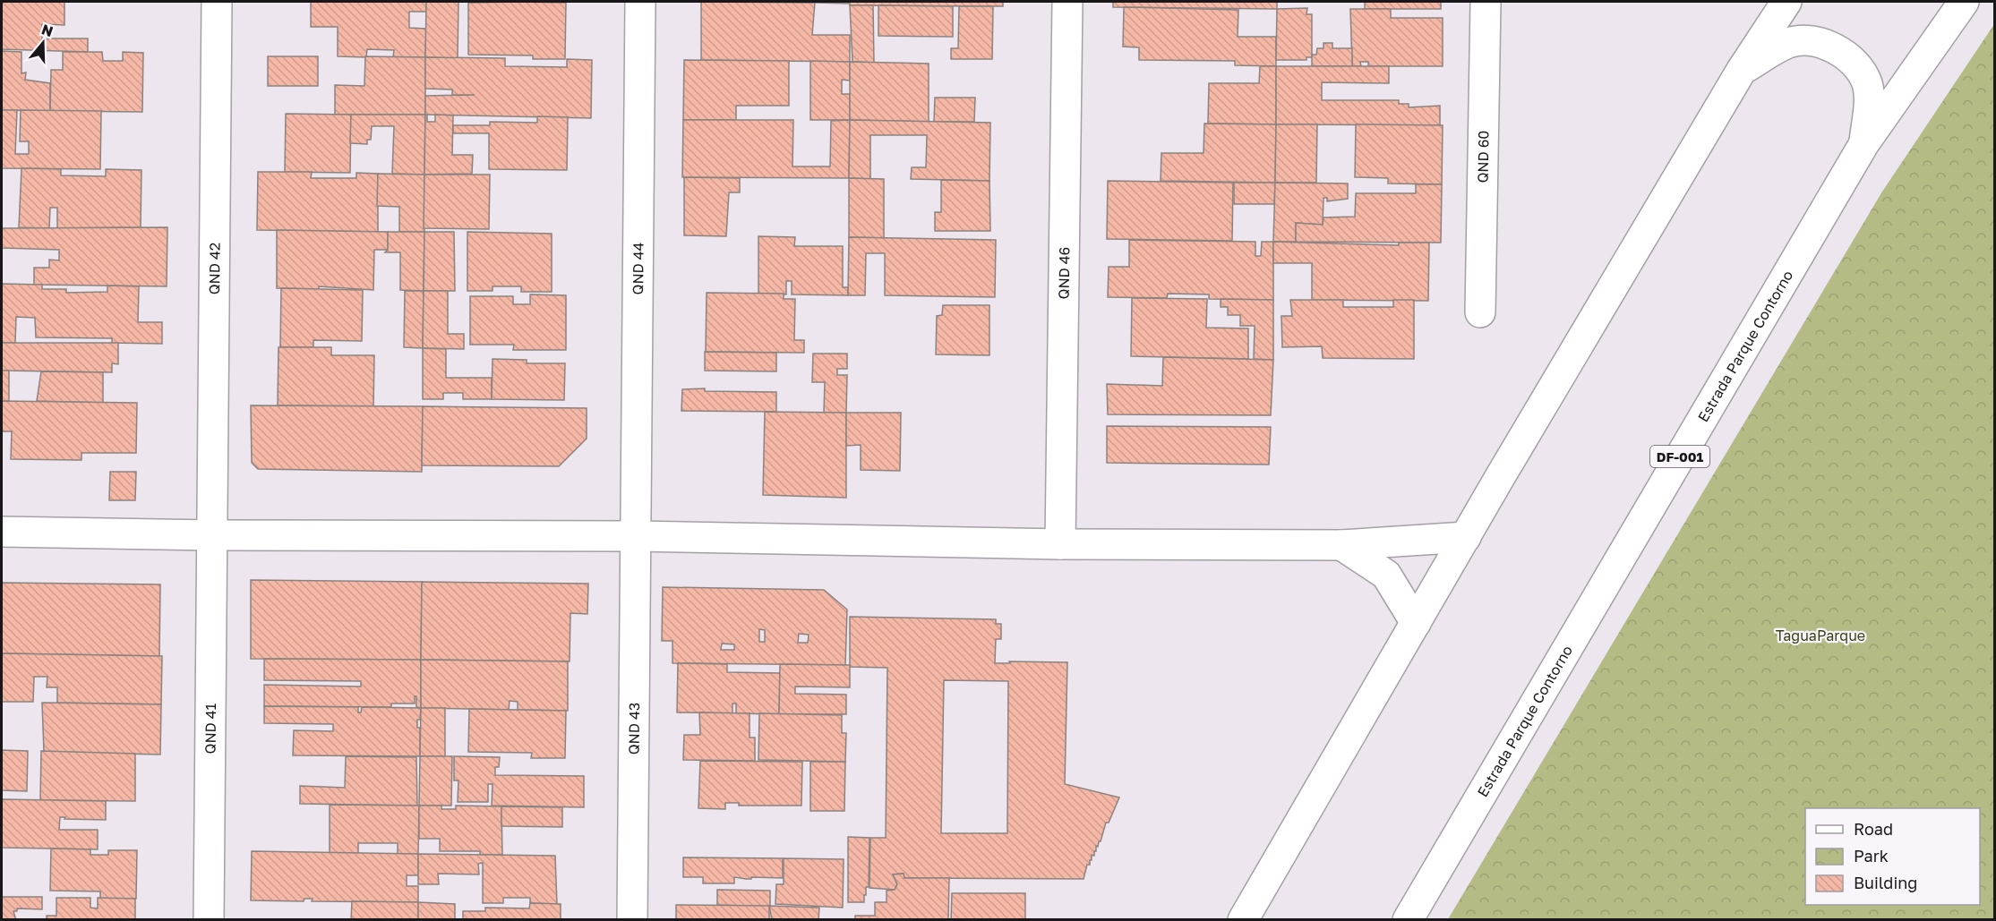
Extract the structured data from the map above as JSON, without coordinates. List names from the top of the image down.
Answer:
{
  "streets": {
    "main road": [
      "QND 60",
      "QND 42",
      "QND 44",
      "QND 46",
      "Estrada Parque Contorno",
      "DF-001",
      "QND 41",
      "QND 43"
    ]
  },
  "crossings": [
    ["QND 42", "QND 41"],
    ["QND 44", "QND 43"]
  ],
  "parks": ["TaguaParque"],
  "legend": ["Road", "Park", "Building"],
  "north": "top"
}
